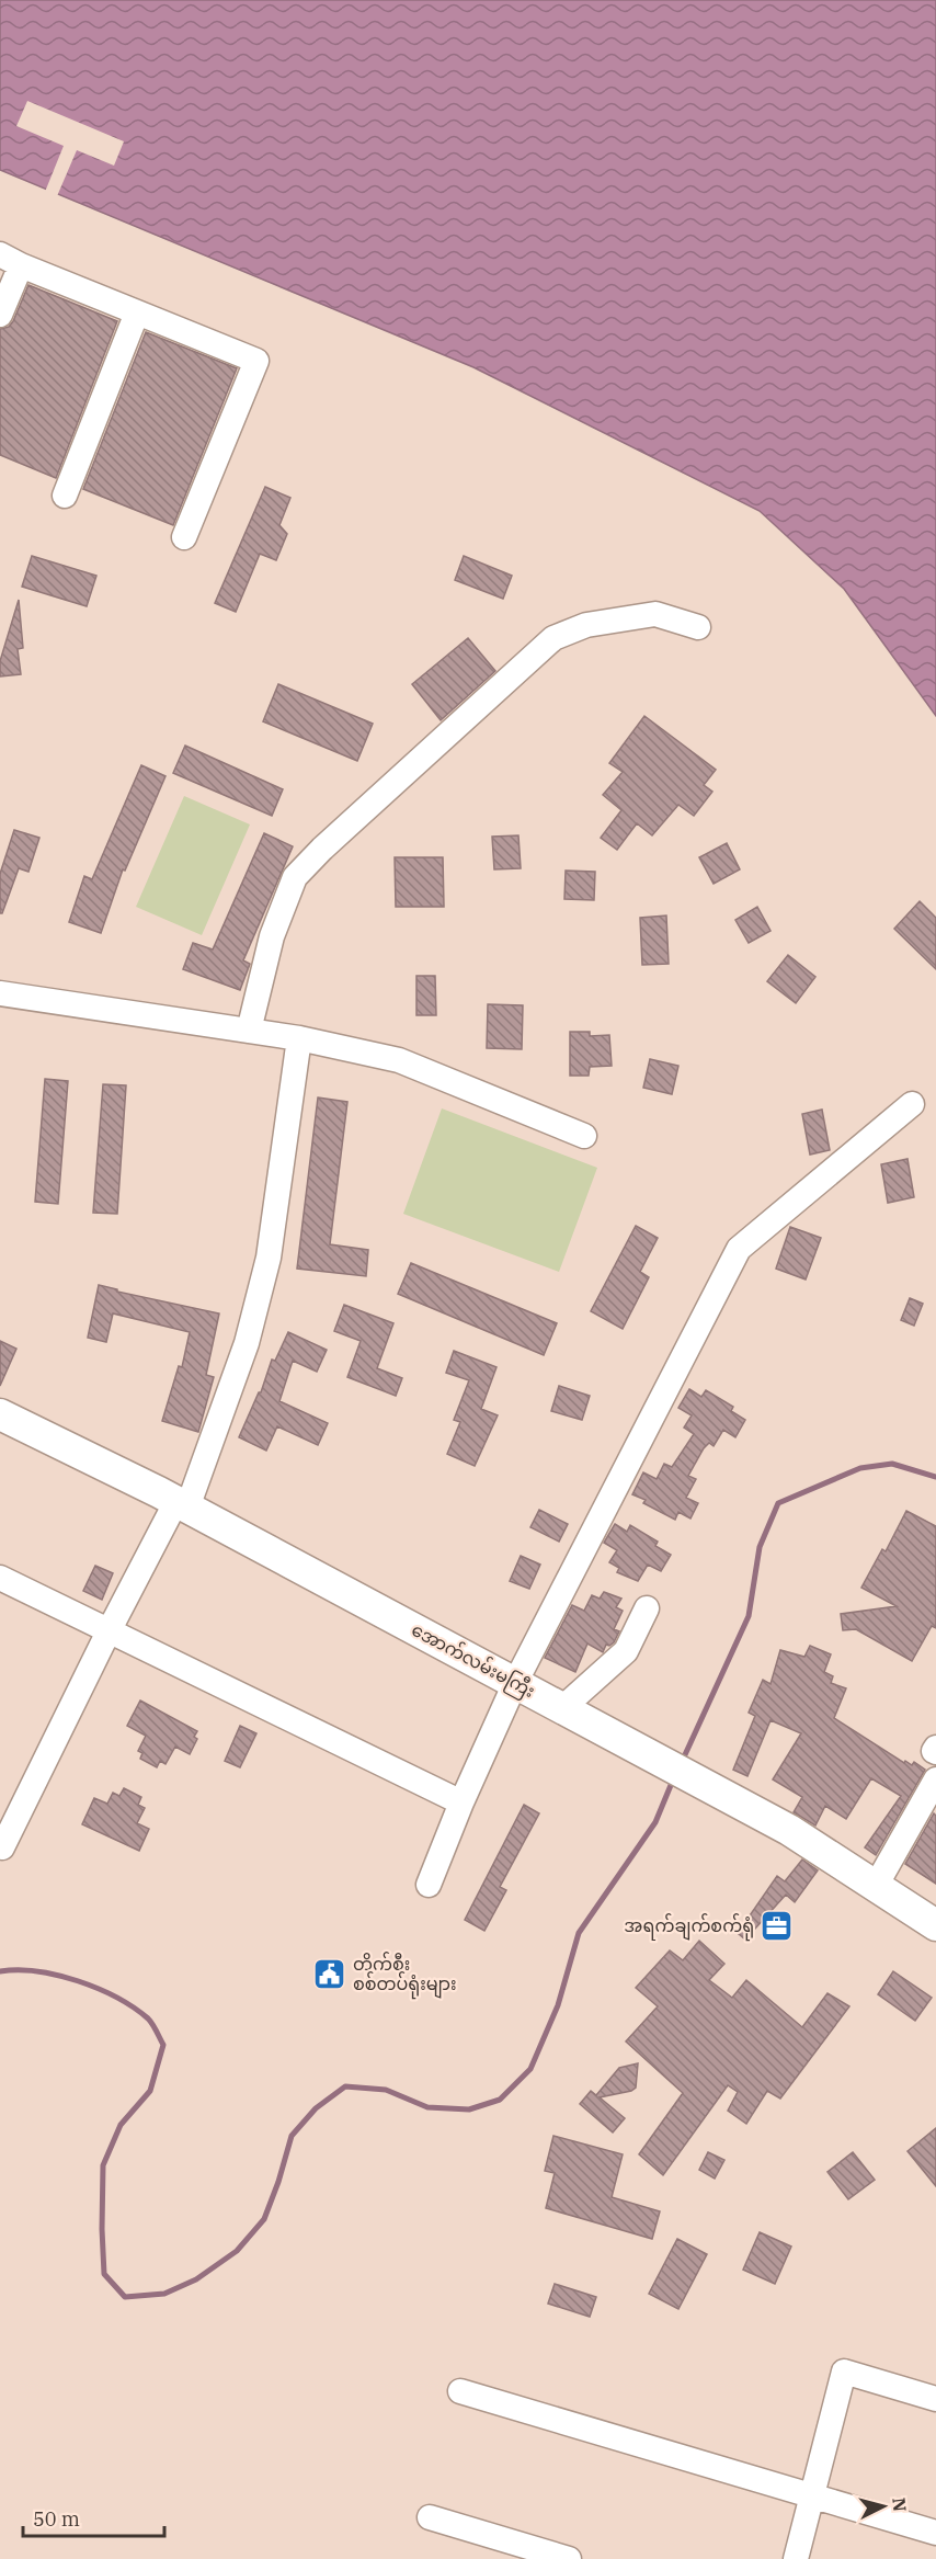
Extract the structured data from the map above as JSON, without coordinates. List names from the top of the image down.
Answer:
{
  "streets": {
    "main road": ["အောက်လမ်းမကြီး"]
  },
  "places": {
    "office": ["အရက်ချက်စက်ရုံ"],
    "public building": ["တိုက်စီး စစ်တပ်ရုံးများ"]
  },
  "scale_bar": "50 m",
  "north": "right"
}
